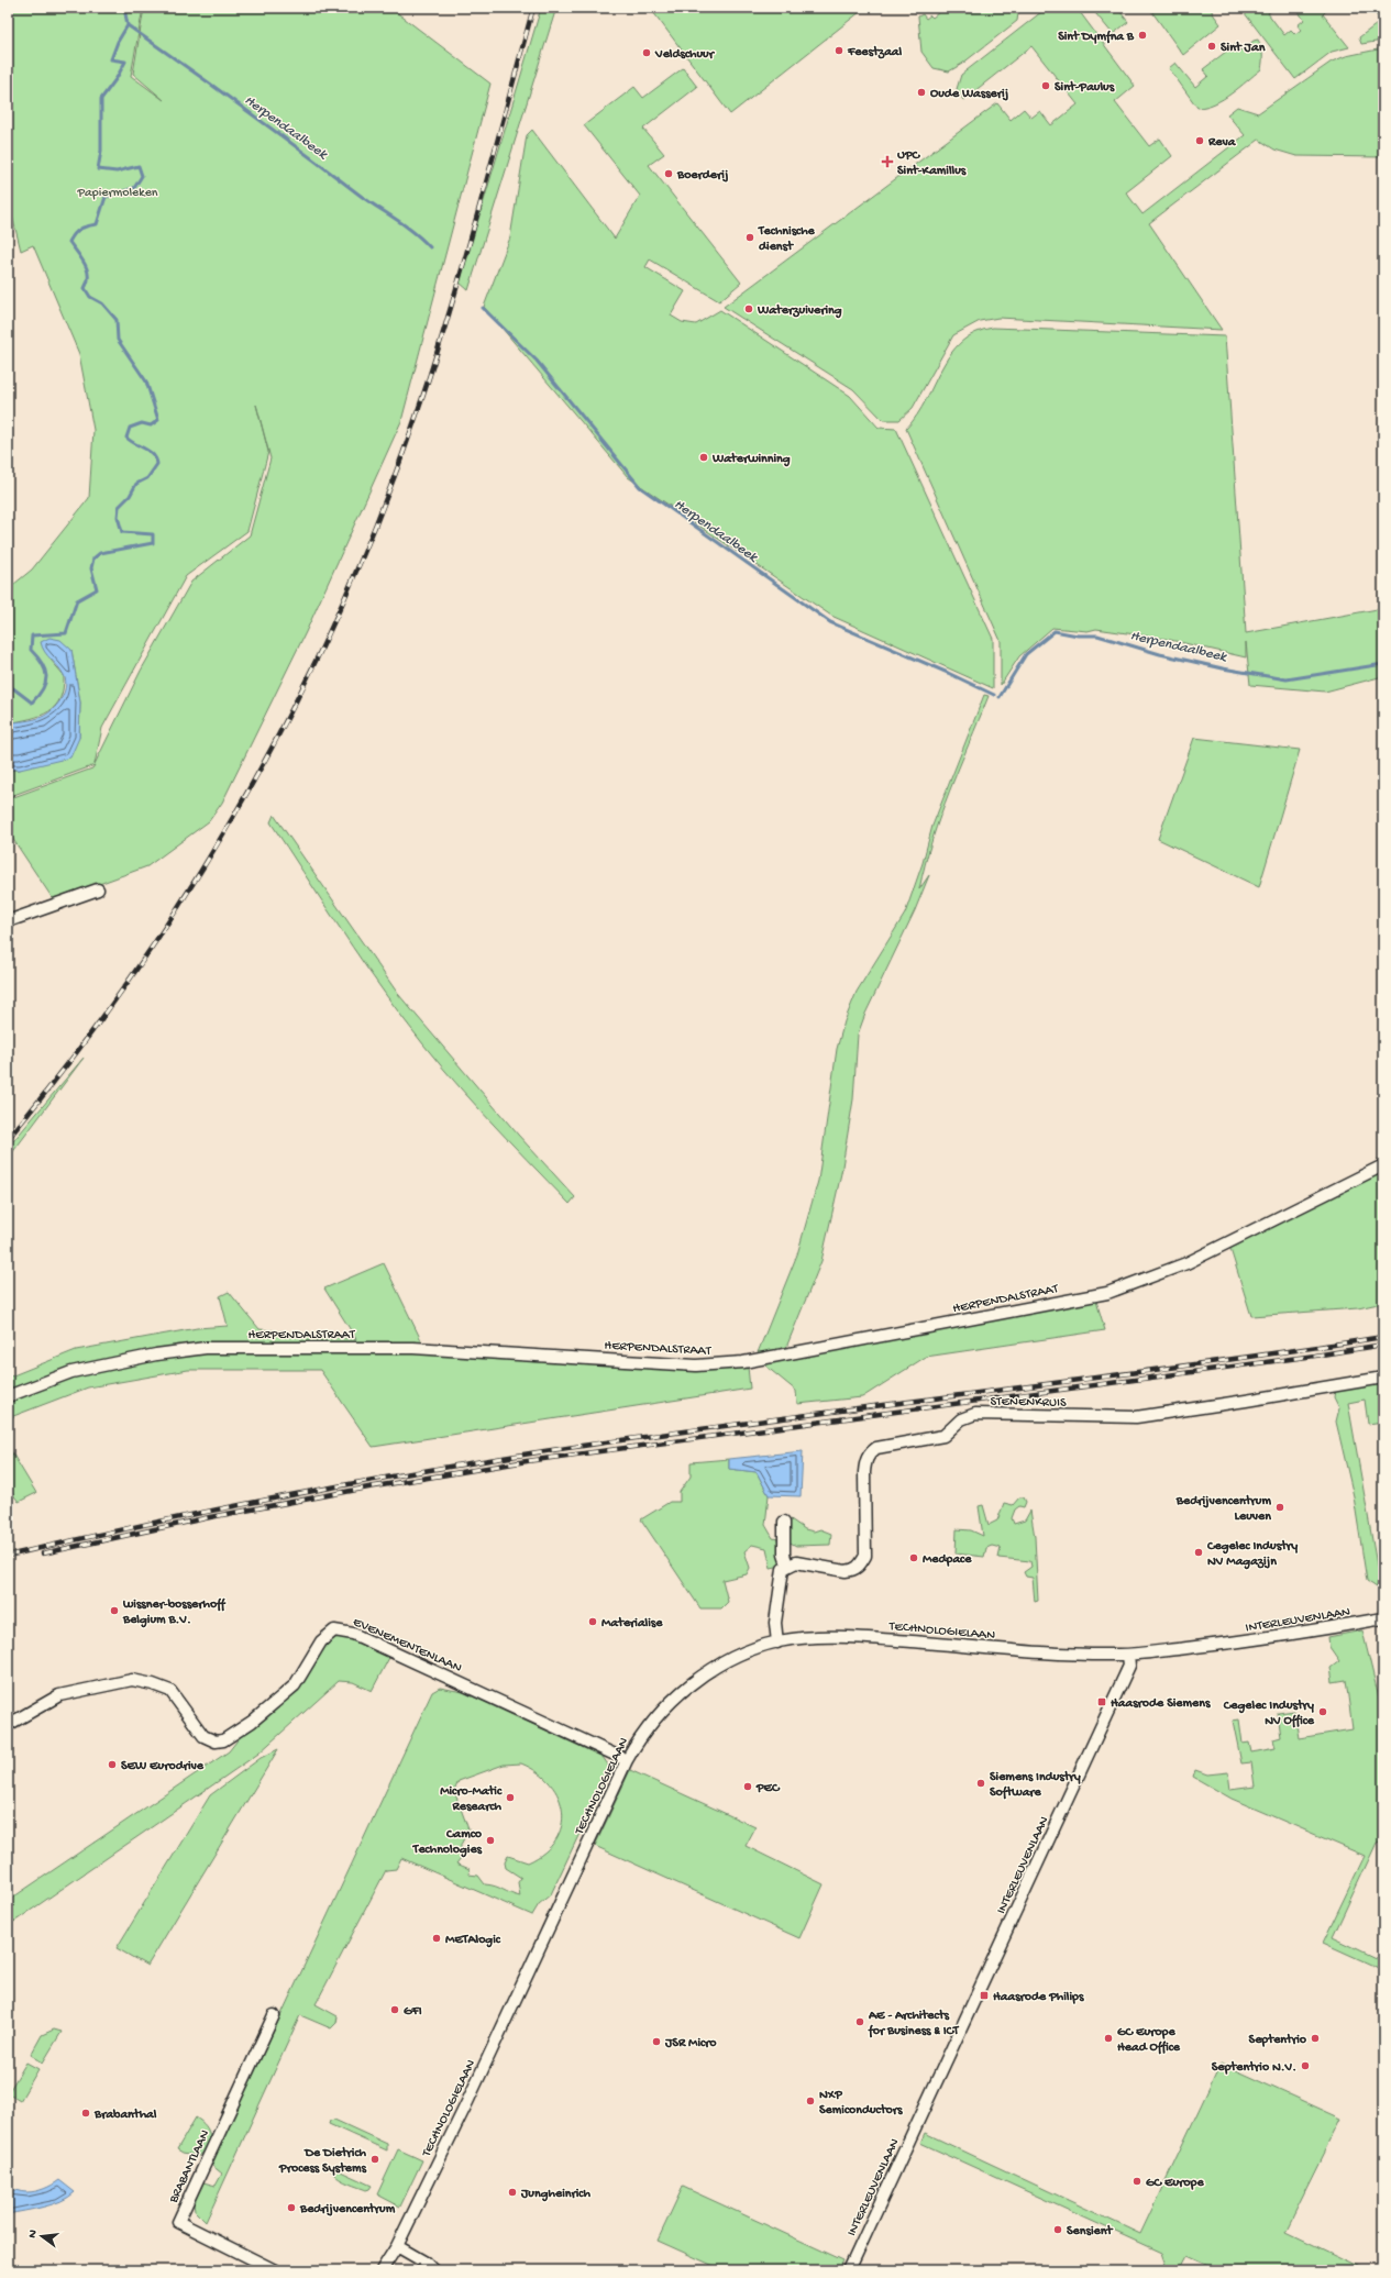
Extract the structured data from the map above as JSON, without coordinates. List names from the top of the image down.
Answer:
{
  "streets": {
    "street": [
      "HERPENDALSTRAAT",
      "STENENKRUIS",
      "INTERLEUVENLAAN",
      "TECHNOLOGIELAAN",
      "EVENEMENTENLAAN",
      "BRABANTLAAN"
    ]
  },
  "crossings": [
    ["INTERLEUVENLAAN", "TECHNOLOGIELAAN"],
    ["TECHNOLOGIELAAN", "EVENEMENTENLAAN"]
  ],
  "water": ["Herpendaalbeek"],
  "parks": ["Papiermoleken"],
  "places": {
    "other": [
      "Sint Dymfna B",
      "Sint Jan",
      "Feestzaal",
      "Veldschuur",
      "Sint-Paulus",
      "Oude Wasserij",
      "Reva",
      "Boerderij",
      "Technische dienst",
      "Waterzuivering",
      "Waterwinning",
      "Bedrijvencentrum Leuven",
      "Cegelec Industry NV Magazijn",
      "Medpace",
      "wissner-bosserhoff Belgium B.V.",
      "Materialise",
      "Cegelec Industry NV Office",
      "SEW Eurodrive",
      "Siemens Industry Software",
      "PEC",
      "Micro-Matic Research",
      "Camco Technologies",
      "METAlogic",
      "GFI",
      "AE - Architects for Business & ICT",
      "GC Europe Head Office",
      "Septentrio",
      "JSR Micro",
      "Septentrio N.V.",
      "NXP Semiconductors",
      "Brabanthal",
      "De Dietrich Process Systems",
      "GC Europe",
      "Jungheinrich",
      "Bedrijvencentrum",
      "Sensient"
    ],
    "health": ["UPC Sint-Kamillus"],
    "transit": ["Haasrode Siemens", "Haasrode Philips"]
  },
  "north": "left"
}
